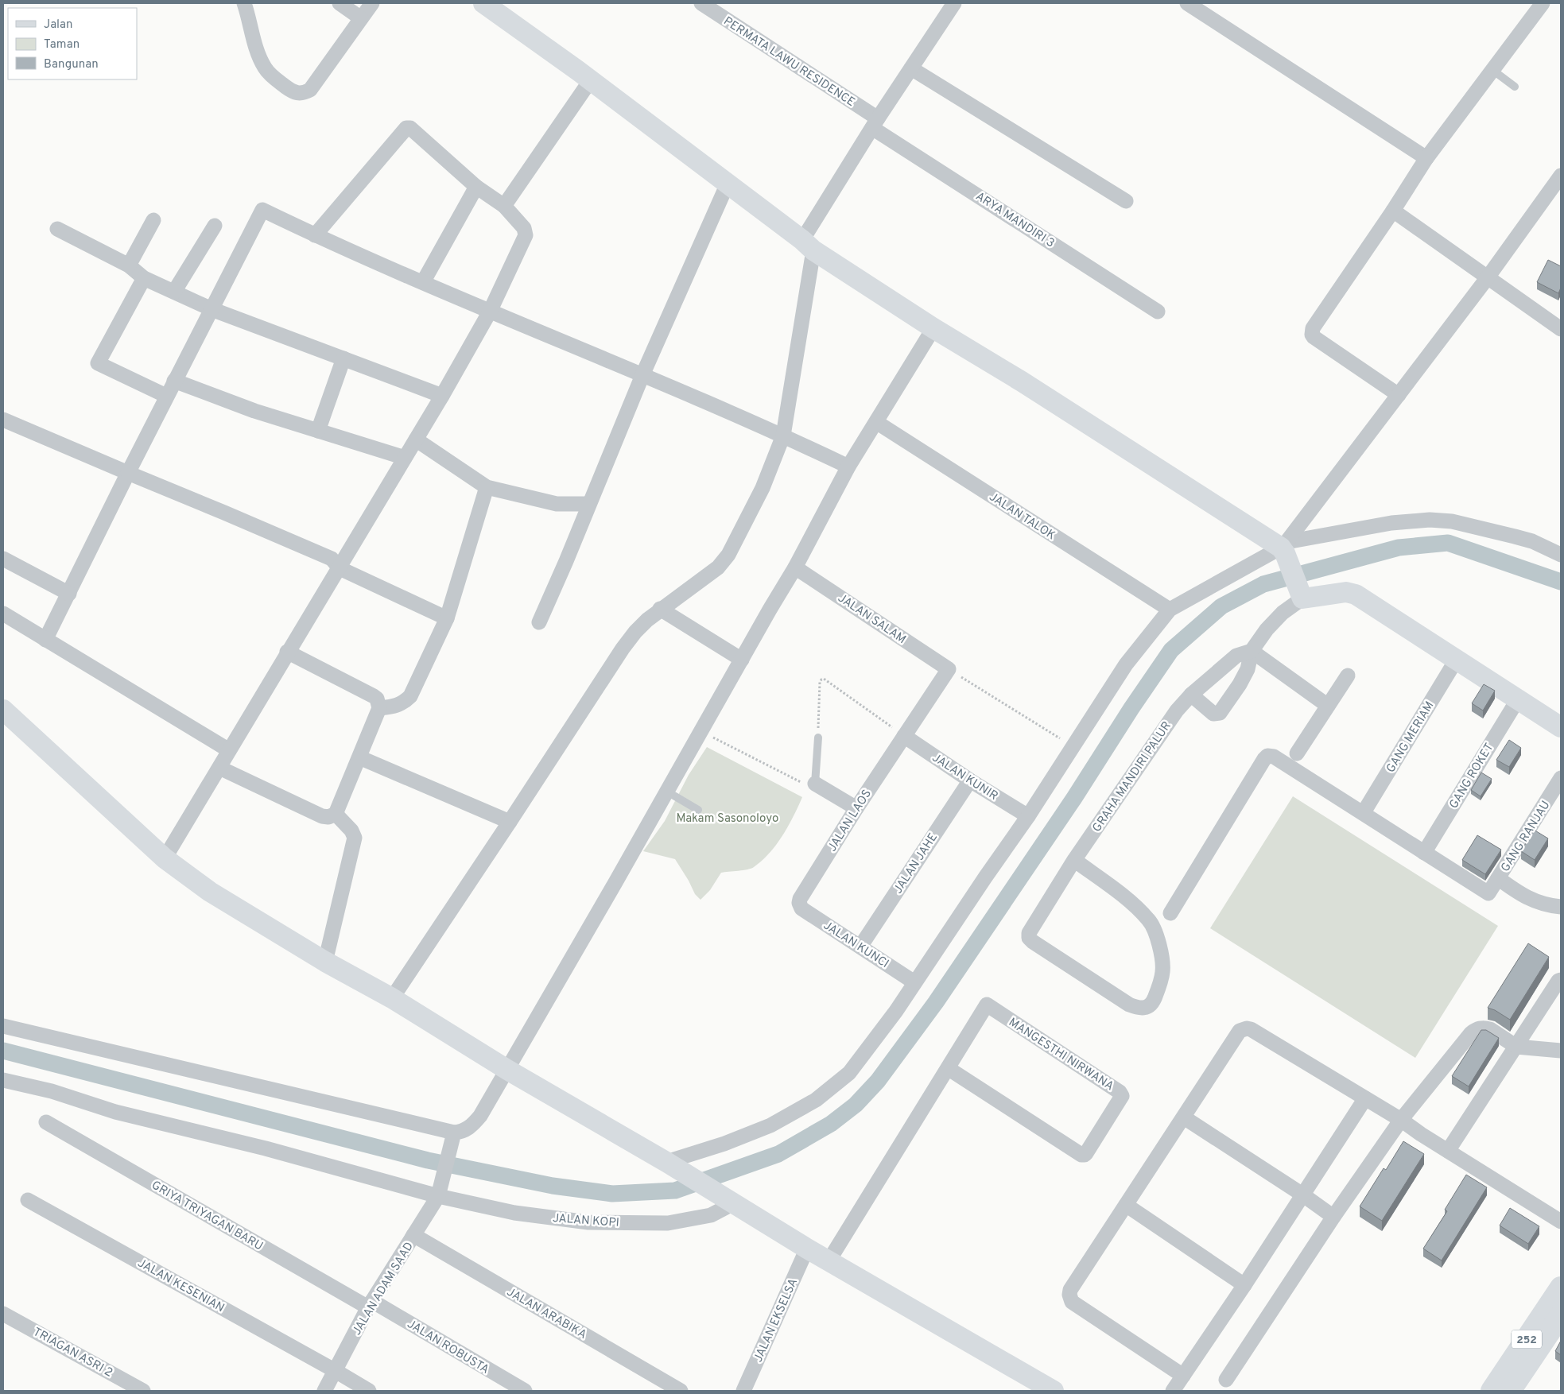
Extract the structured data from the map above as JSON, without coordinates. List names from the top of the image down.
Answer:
{
  "streets": {
    "main road": ["252"],
    "street": [
      "PERMATA LAWU RESIDENCE",
      "ARYA MANDIRI 3",
      "JALAN TALOK",
      "JALAN SALAM",
      "GANG MERIAM",
      "GANG ROKET",
      "JALAN KUNIR",
      "GRAHA MANDIRI PALUR",
      "JALAN LAOS",
      "GANG RANJAU",
      "JALAN JAHE",
      "JALAN KUNCI",
      "MANGESTHI NIRWANA",
      "GRIYA TRIYAGAN BARU",
      "JALAN KOPI",
      "JALAN KESENIAN",
      "JALAN ADAM SAAD",
      "JALAN ARABIKA",
      "JALAN EKSELSA",
      "JALAN ROBUSTA",
      "TRIAGAN ASRI 2"
    ]
  },
  "crossings": [
    ["PERMATA LAWU RESIDENCE", "ARYA MANDIRI 3"],
    ["JALAN SALAM", "JALAN LAOS"],
    ["GANG ROKET", "GANG RANJAU"],
    ["JALAN KUNIR", "JALAN LAOS"],
    ["JALAN KUNIR", "JALAN JAHE"],
    ["JALAN LAOS", "JALAN KUNCI"],
    ["JALAN JAHE", "JALAN KUNCI"],
    ["GRIYA TRIYAGAN BARU", "JALAN ADAM SAAD"],
    ["GRIYA TRIYAGAN BARU", "JALAN ROBUSTA"],
    ["JALAN KOPI", "JALAN ADAM SAAD"],
    ["JALAN KESENIAN", "JALAN ADAM SAAD"],
    ["JALAN ADAM SAAD", "JALAN ARABIKA"],
    ["JALAN ADAM SAAD", "JALAN ROBUSTA"]
  ],
  "parks": ["Makam Sasonoloyo"],
  "legend": ["Jalan", "Taman", "Bangunan"]
}
